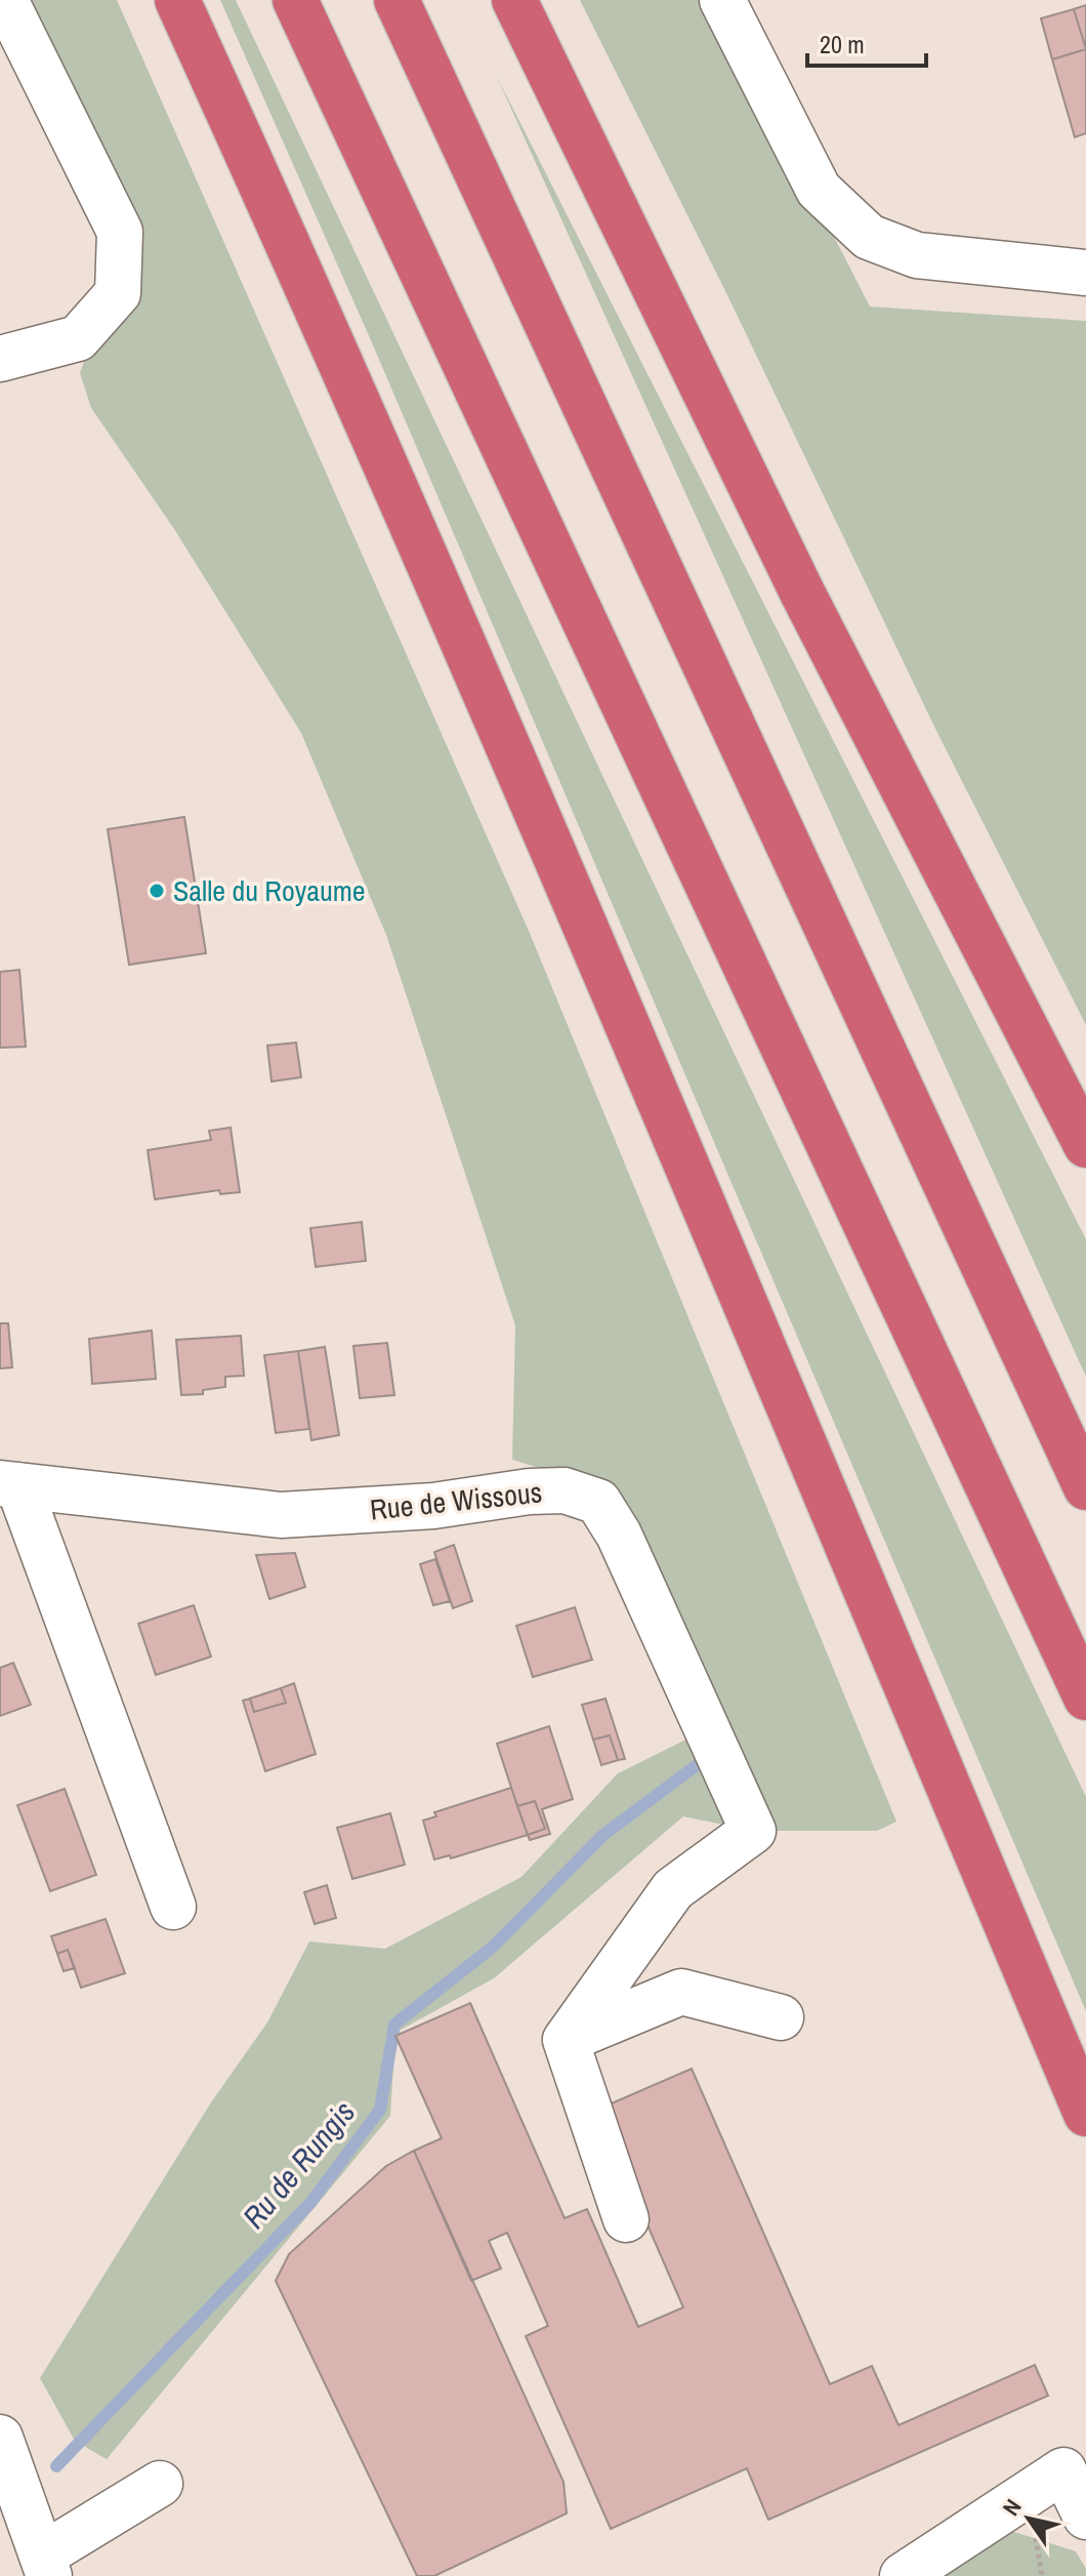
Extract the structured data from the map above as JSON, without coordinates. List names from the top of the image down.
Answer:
{
  "streets": {
    "street": ["Rue de Wissous"]
  },
  "water": ["Ru de Rungis"],
  "places": ["Salle du Royaume"],
  "scale_bar": "20 m",
  "north": "top left"
}
